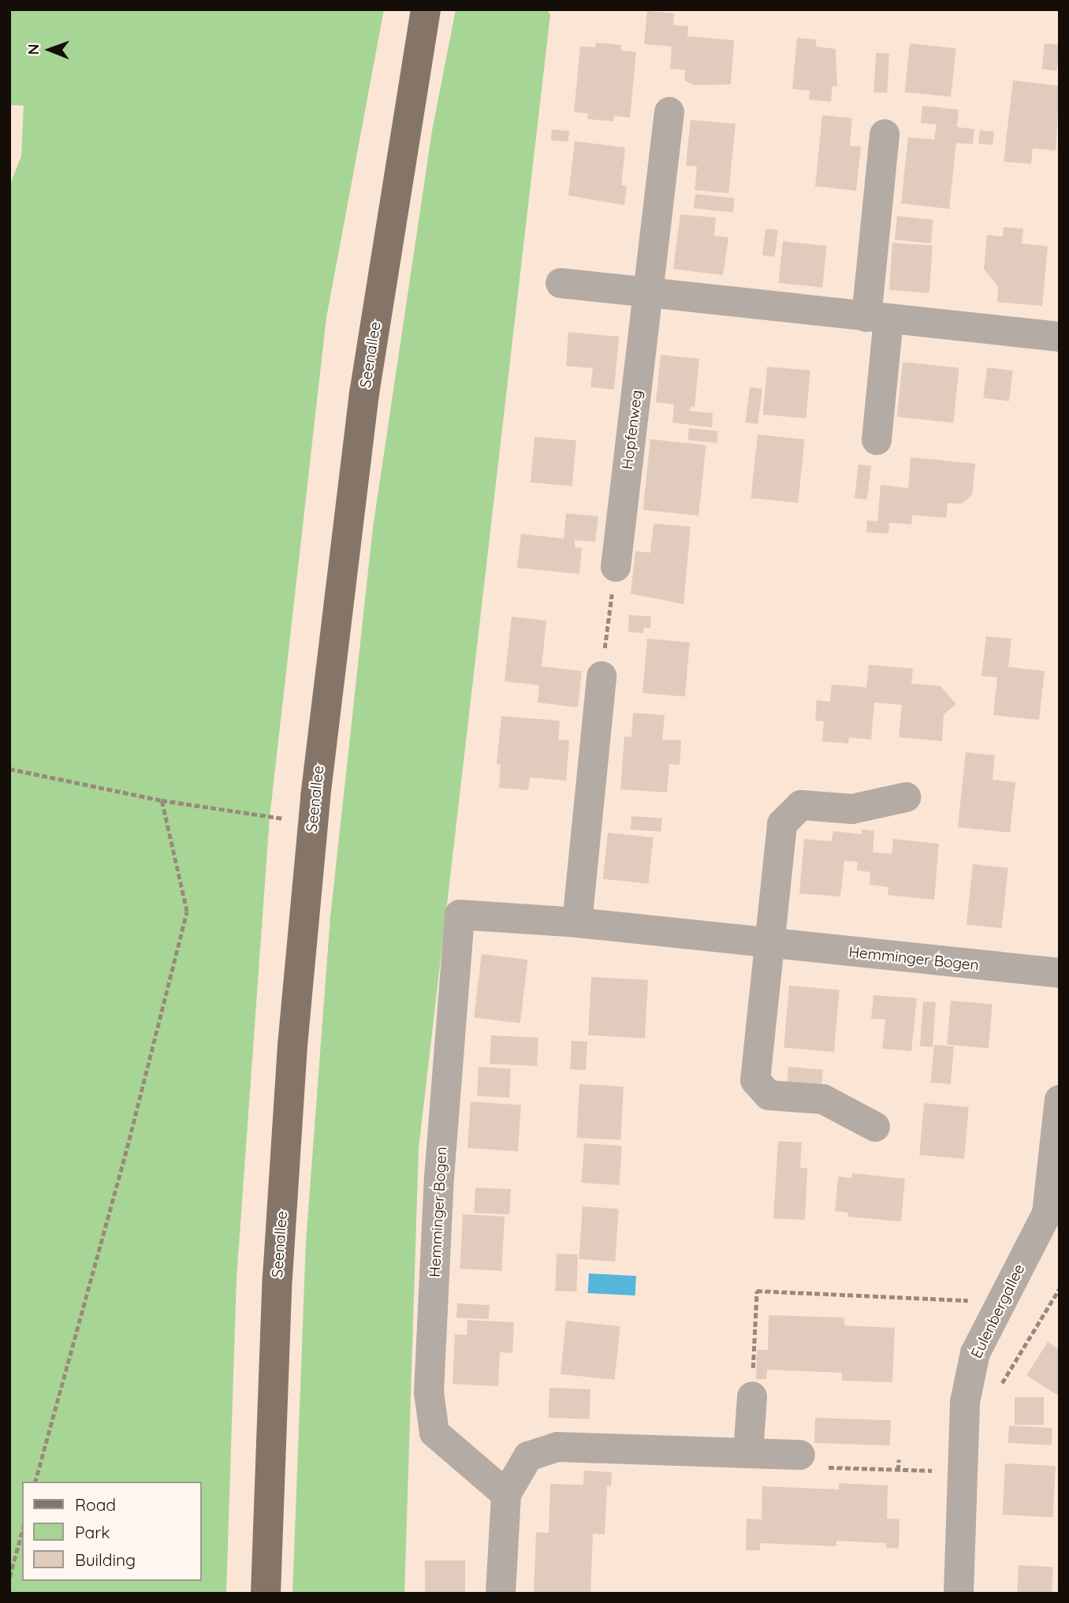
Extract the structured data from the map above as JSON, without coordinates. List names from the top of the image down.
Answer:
{
  "streets": {
    "main road": ["Seenallee"],
    "street": ["Hopfenweg", "Hemminger Bogen", "Eulenbergallee"]
  },
  "legend": ["Road", "Park", "Building"],
  "north": "left"
}
